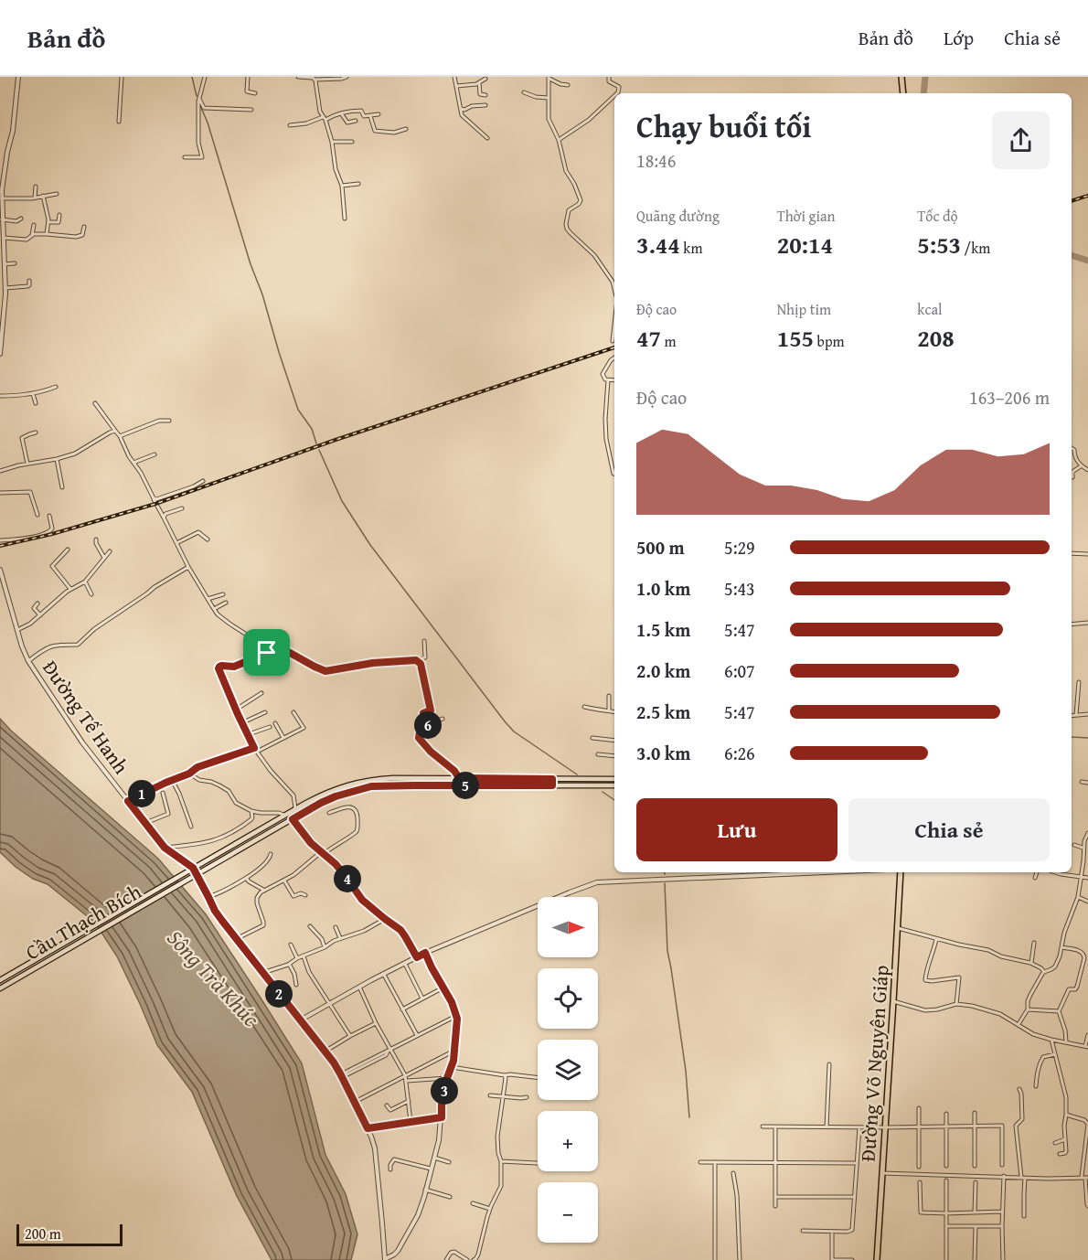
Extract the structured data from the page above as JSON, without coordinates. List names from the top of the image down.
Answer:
{
  "streets": {
    "main road": ["Cầu Thạch Bích", "Đường Võ Nguyên Giáp"],
    "street": ["Đường Tế Hanh"]
  },
  "crossings": [
    ["Đường Tế Hanh", "Cầu Thạch Bích"]
  ],
  "water": ["Sông Trà Khúc"],
  "scale_bar": "200 m",
  "north": "right",
  "page": {
    "header": "Bản đồ",
    "nav": ["Bản đồ", "Lớp", "Chia sẻ"],
    "heading": ["Chạy buổi tối", "18:46"],
    "stats": [
      ["Quãng đường", "3.44 km"],
      ["Thời gian", "20:14"],
      ["Tốc độ", "5:53 /km"],
      ["Độ cao", "47 m"],
      ["Nhịp tim", "155 bpm"],
      ["kcal", "208"]
    ],
    "chart": ["Độ cao", "163–206 m"],
    "list": [
      {
        "name": "500 m",
        "note": "5:29"
      },
      {
        "name": "1.0 km",
        "note": "5:43"
      },
      {
        "name": "1.5 km",
        "note": "5:47"
      },
      {
        "name": "2.0 km",
        "note": "6:07"
      },
      {
        "name": "2.5 km",
        "note": "5:47"
      },
      {
        "name": "3.0 km",
        "note": "6:26"
      }
    ],
    "pins": [
      "6",
      "5",
      "1",
      "4",
      "2",
      "3"
    ],
    "buttons": ["Lưu", "Chia sẻ"],
    "map_buttons": ["+", "−"],
    "scale": "200 m"
  }
}
